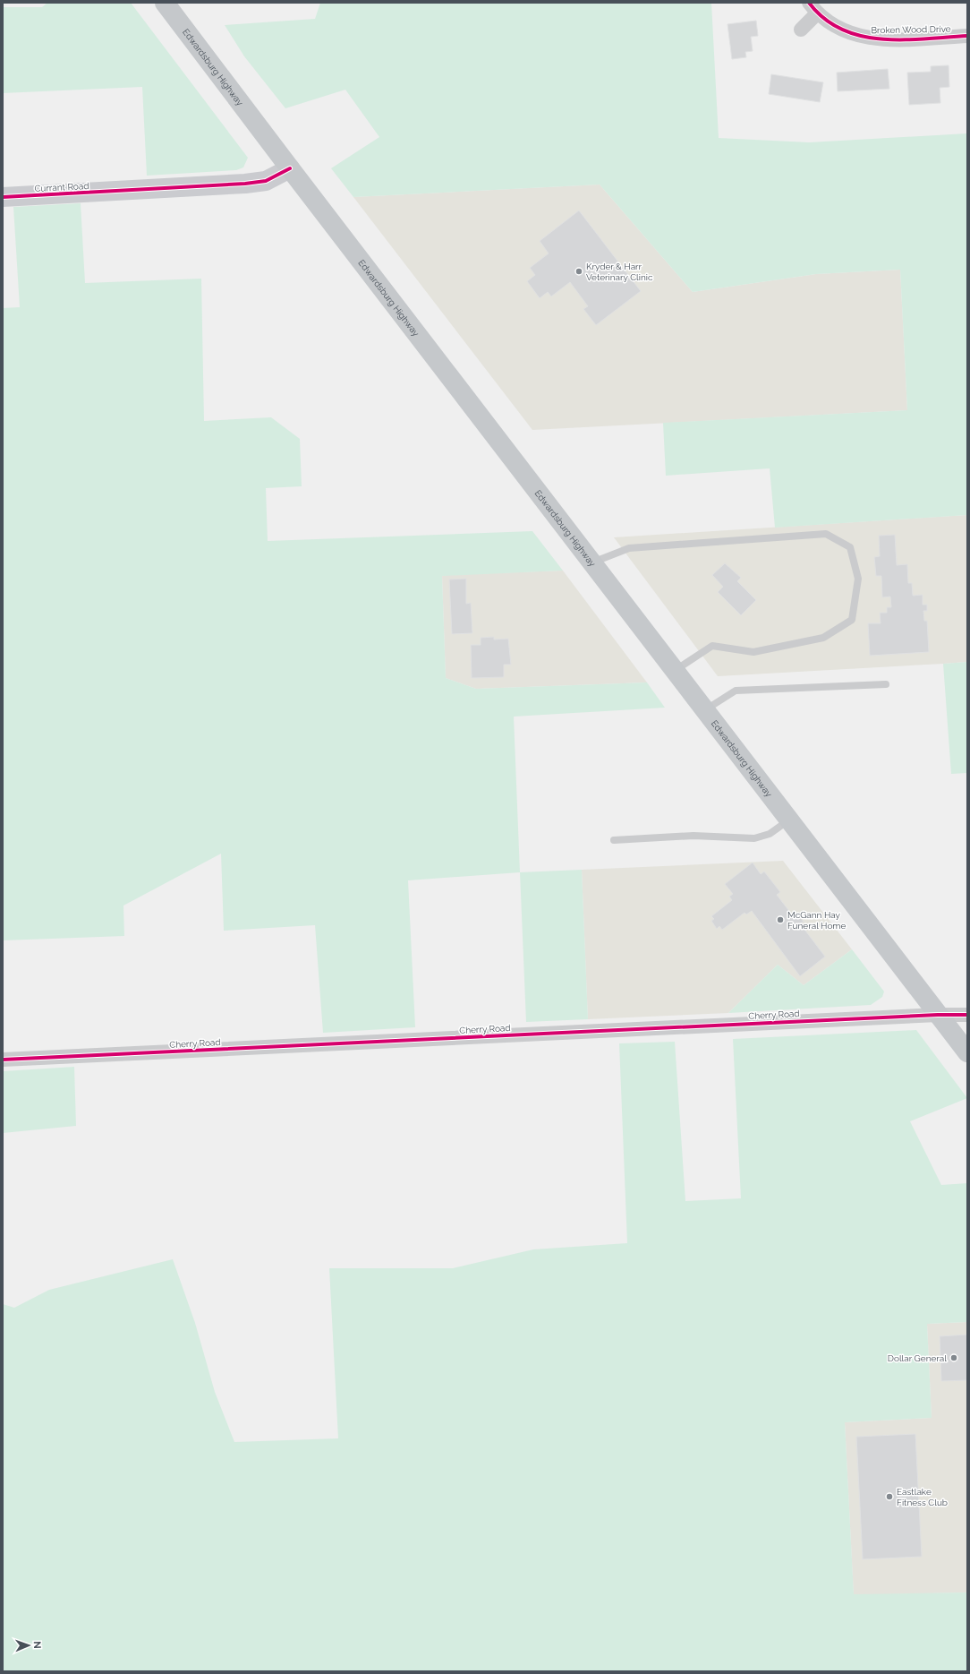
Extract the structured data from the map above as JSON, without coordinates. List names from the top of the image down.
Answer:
{
  "streets": {
    "main road": ["Edwardsburg Highway"],
    "street": ["Broken Wood Drive", "Currant Road", "Cherry Road"]
  },
  "crossings": [
    ["Edwardsburg Highway", "Currant Road"],
    ["Edwardsburg Highway", "Cherry Road"]
  ],
  "places": [
    "Kryder & Harr Veterinary Clinic",
    "McGann Hay Funeral Home",
    "Dollar General",
    "Eastlake Fitness Club"
  ],
  "north": "right"
}
